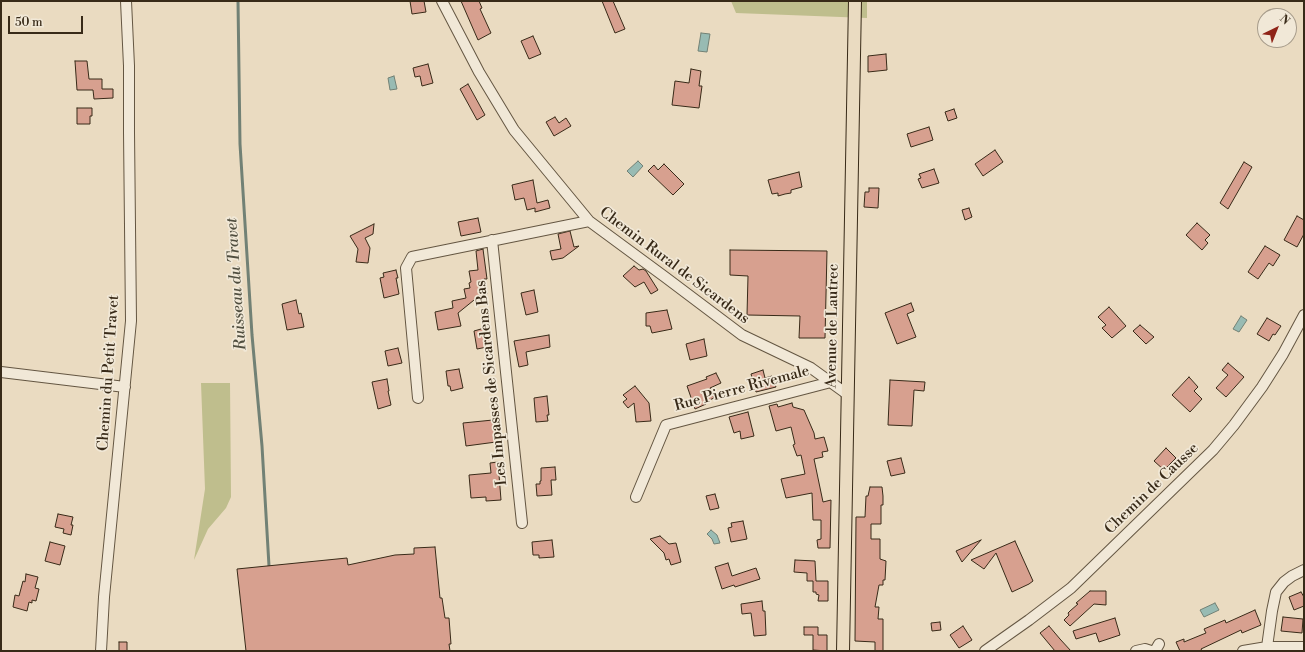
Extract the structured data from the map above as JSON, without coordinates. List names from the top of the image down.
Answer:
{
  "streets": {
    "main road": ["Avenue de Lautrec"],
    "street": [
      "Chemin Rural de Sicardens",
      "Chemin du Petit Travet",
      "Les Impasses de Sicardens Bas",
      "Rue Pierre Rivemale",
      "Chemin de Causse"
    ]
  },
  "crossings": [
    ["Chemin Rural de Sicardens", "Avenue de Lautrec"],
    ["Chemin Rural de Sicardens", "Rue Pierre Rivemale"]
  ],
  "water": ["Ruisseau du Travet"],
  "scale_bar": "50 m",
  "north": "top right"
}
